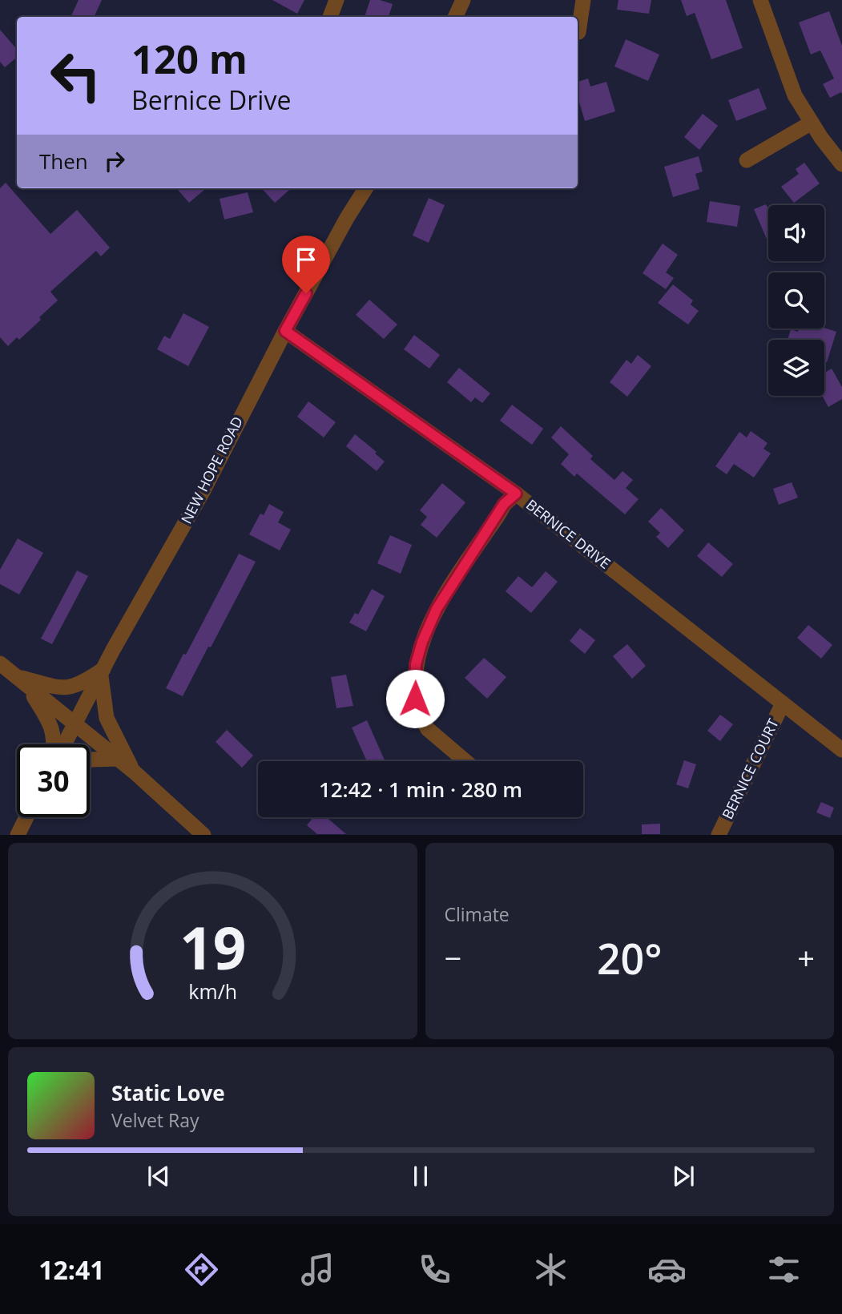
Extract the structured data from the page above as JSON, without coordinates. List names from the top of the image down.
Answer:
{
  "streets": {
    "street": ["NEW HOPE ROAD", "BERNICE DRIVE", "BERNICE COURT"]
  },
  "crossings": [
    ["NEW HOPE ROAD", "BERNICE DRIVE"],
    ["BERNICE DRIVE", "BERNICE COURT"]
  ],
  "page": {
    "turn": ["120 m", "Bernice Drive"],
    "then": "Then",
    "limit": "30",
    "trip": "12:42 · 1 min · 280 m",
    "tile": "Climate",
    "heat": ["−", "20°", "+"],
    "song": ["Static Love", "Velvet Ray"],
    "tabs": "12:41",
    "gauge": ["19", "km/h"]
  }
}
